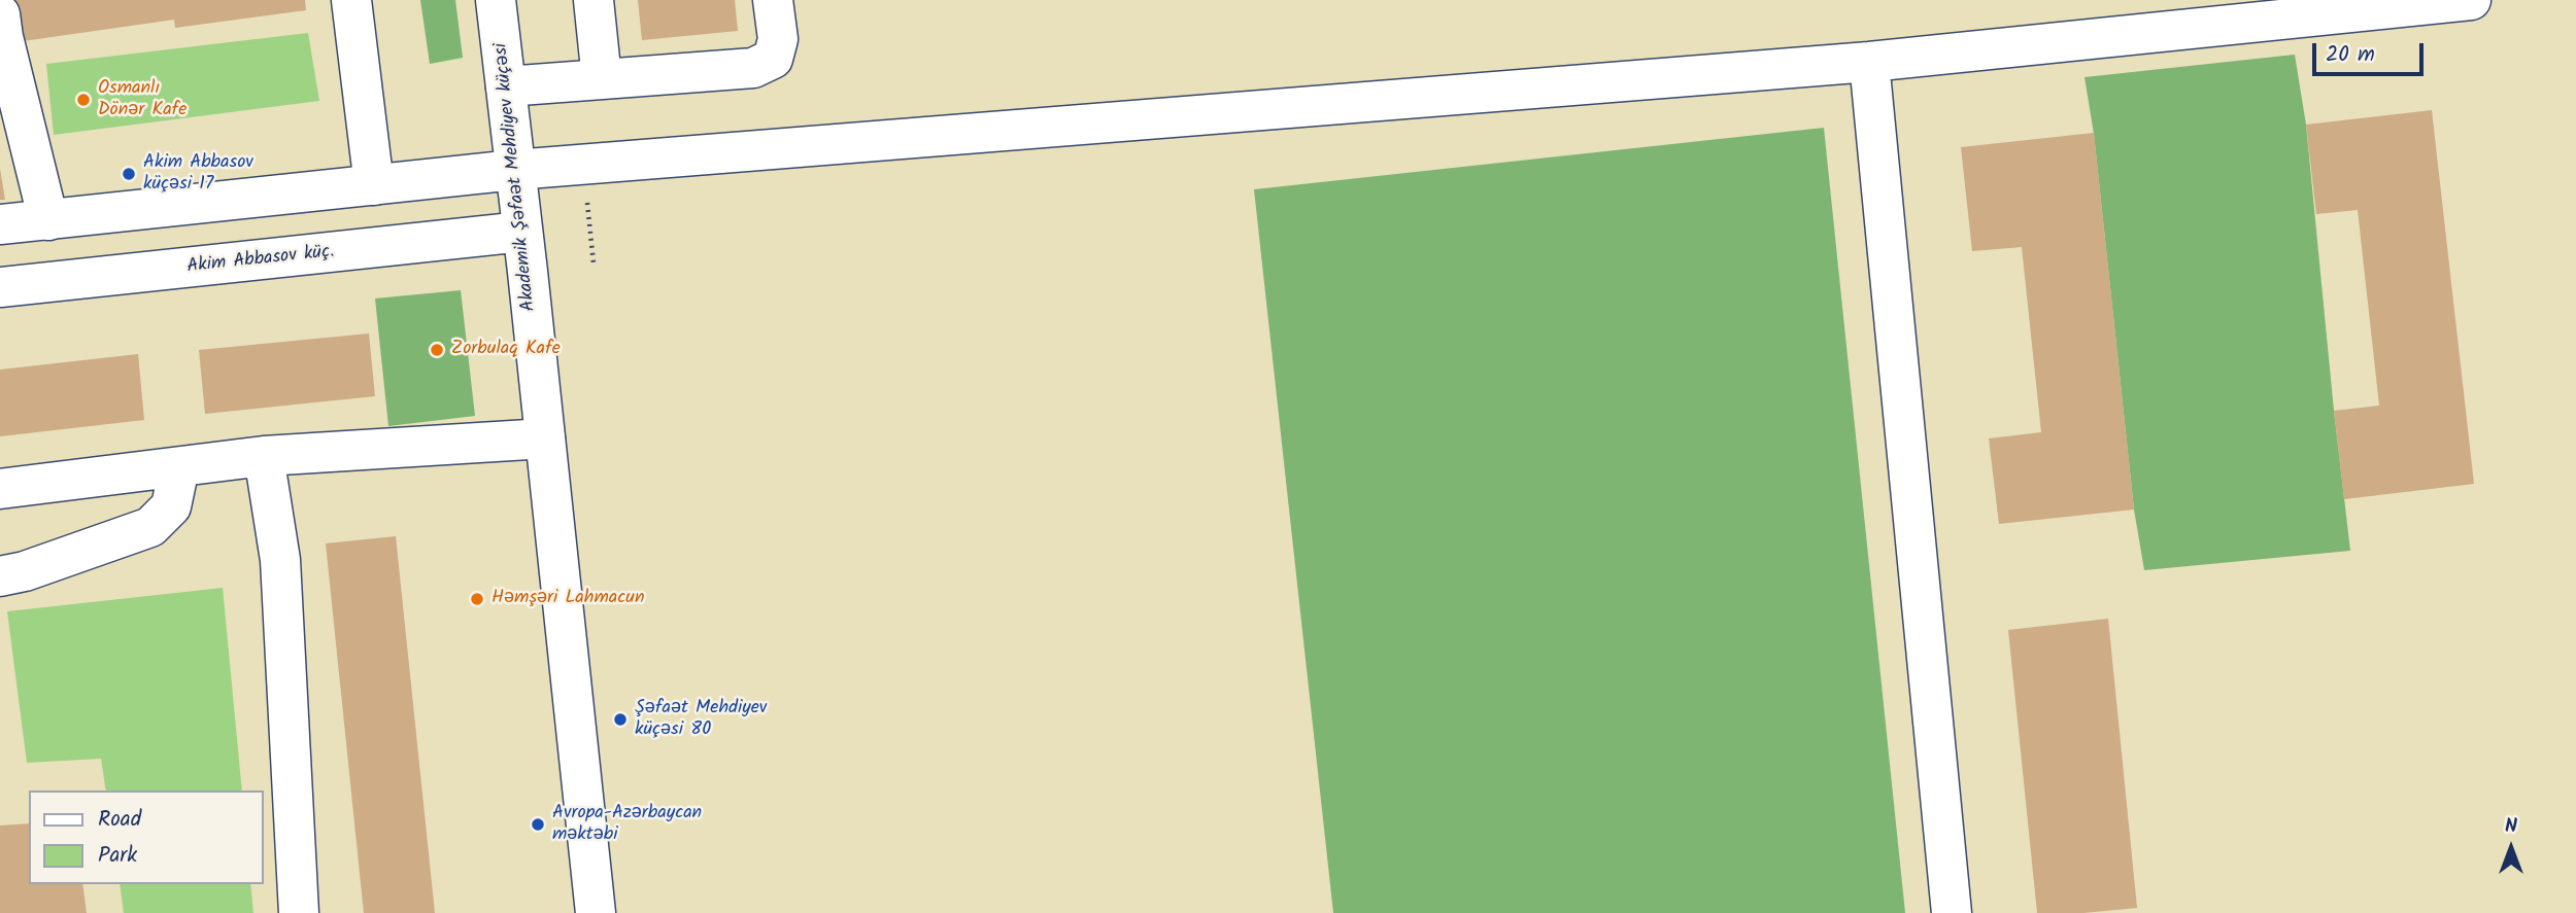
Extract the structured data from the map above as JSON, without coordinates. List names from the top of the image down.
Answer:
{
  "streets": {
    "main road": ["Akademik Şəfaət Mehdiyev küçəsi", "Akim Abbasov küç."]
  },
  "crossings": [
    ["Akademik Şəfaət Mehdiyev küçəsi", "Akim Abbasov küç."]
  ],
  "places": [
    "Osmanlı Dönər Kafe",
    "Akim Abbasov küçəsi 17",
    "Zorbulaq Kafe",
    "Həmşəri Lahmacun",
    "Şəfaət Mehdiyev küçəsi 80",
    "Avropa-Azərbaycan məktəbi"
  ],
  "legend": ["Road", "Park"],
  "scale_bar": "20 m",
  "north": "top"
}
